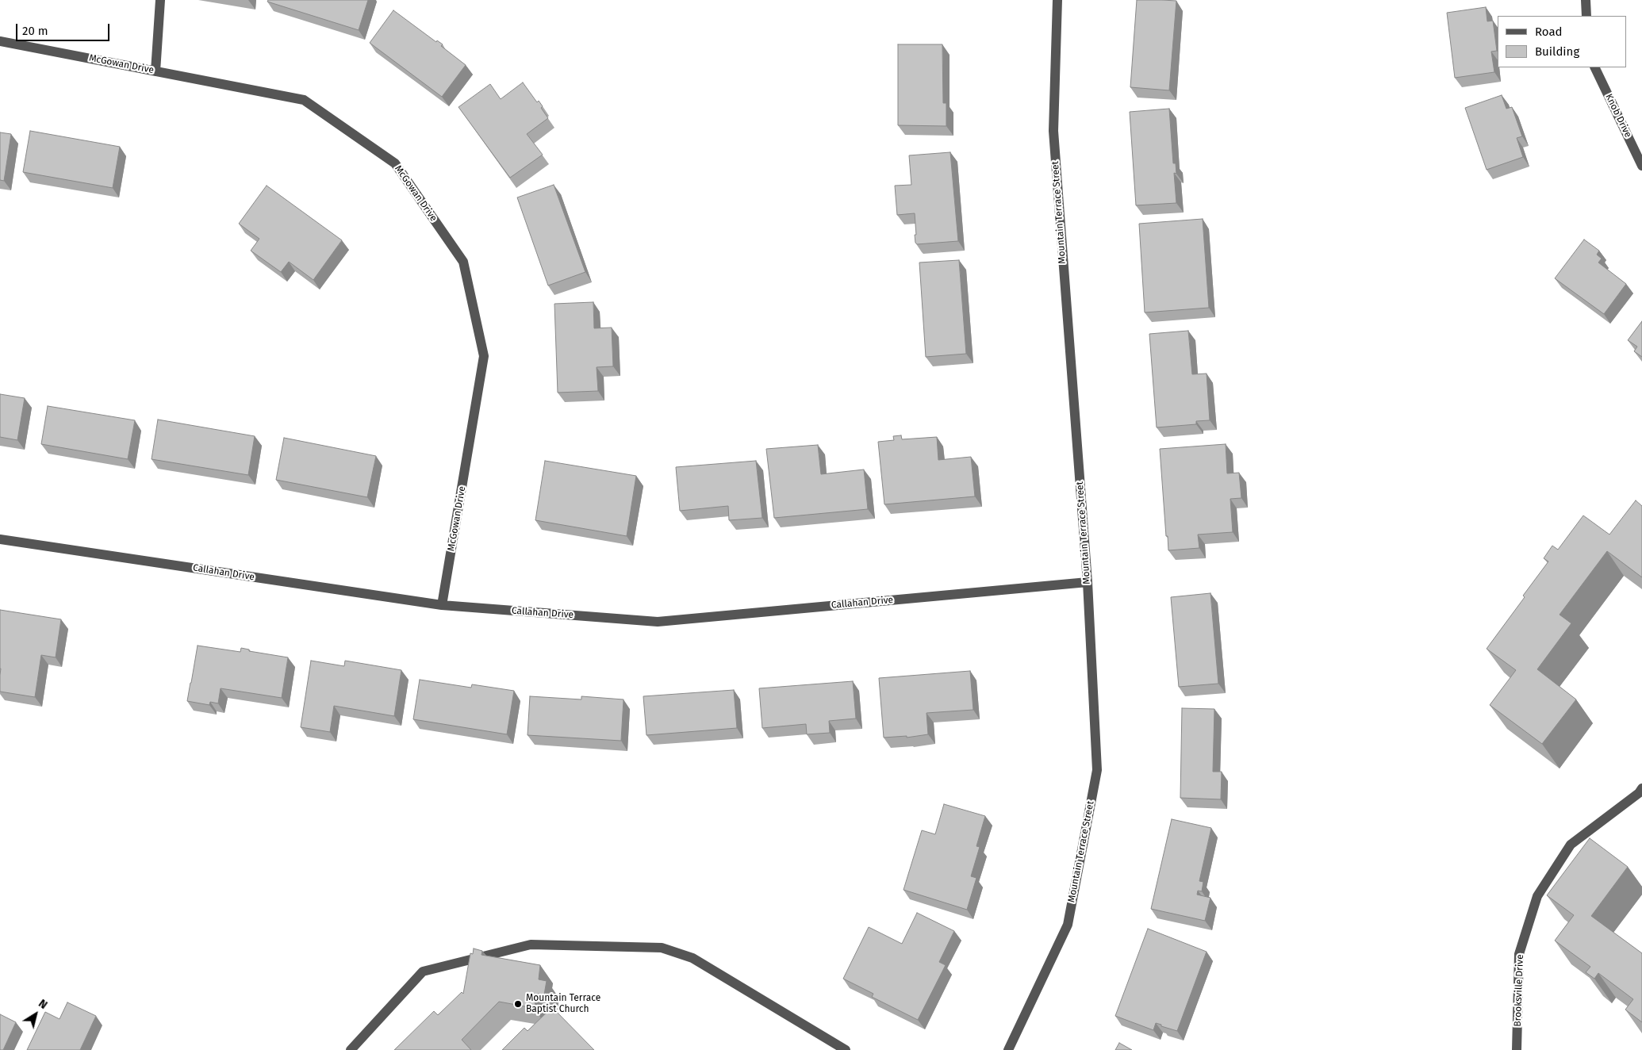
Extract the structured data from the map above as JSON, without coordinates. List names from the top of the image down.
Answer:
{
  "streets": {
    "street": [
      "McGowan Drive",
      "Knob Drive",
      "Mountain Terrace Street",
      "Callahan Drive",
      "Brooksville Drive"
    ]
  },
  "crossings": [
    ["McGowan Drive", "Callahan Drive"],
    ["Mountain Terrace Street", "Callahan Drive"]
  ],
  "places": ["Mountain Terrace Baptist Church"],
  "legend": ["Road", "Building"],
  "scale_bar": "20 m",
  "north": "top right"
}
